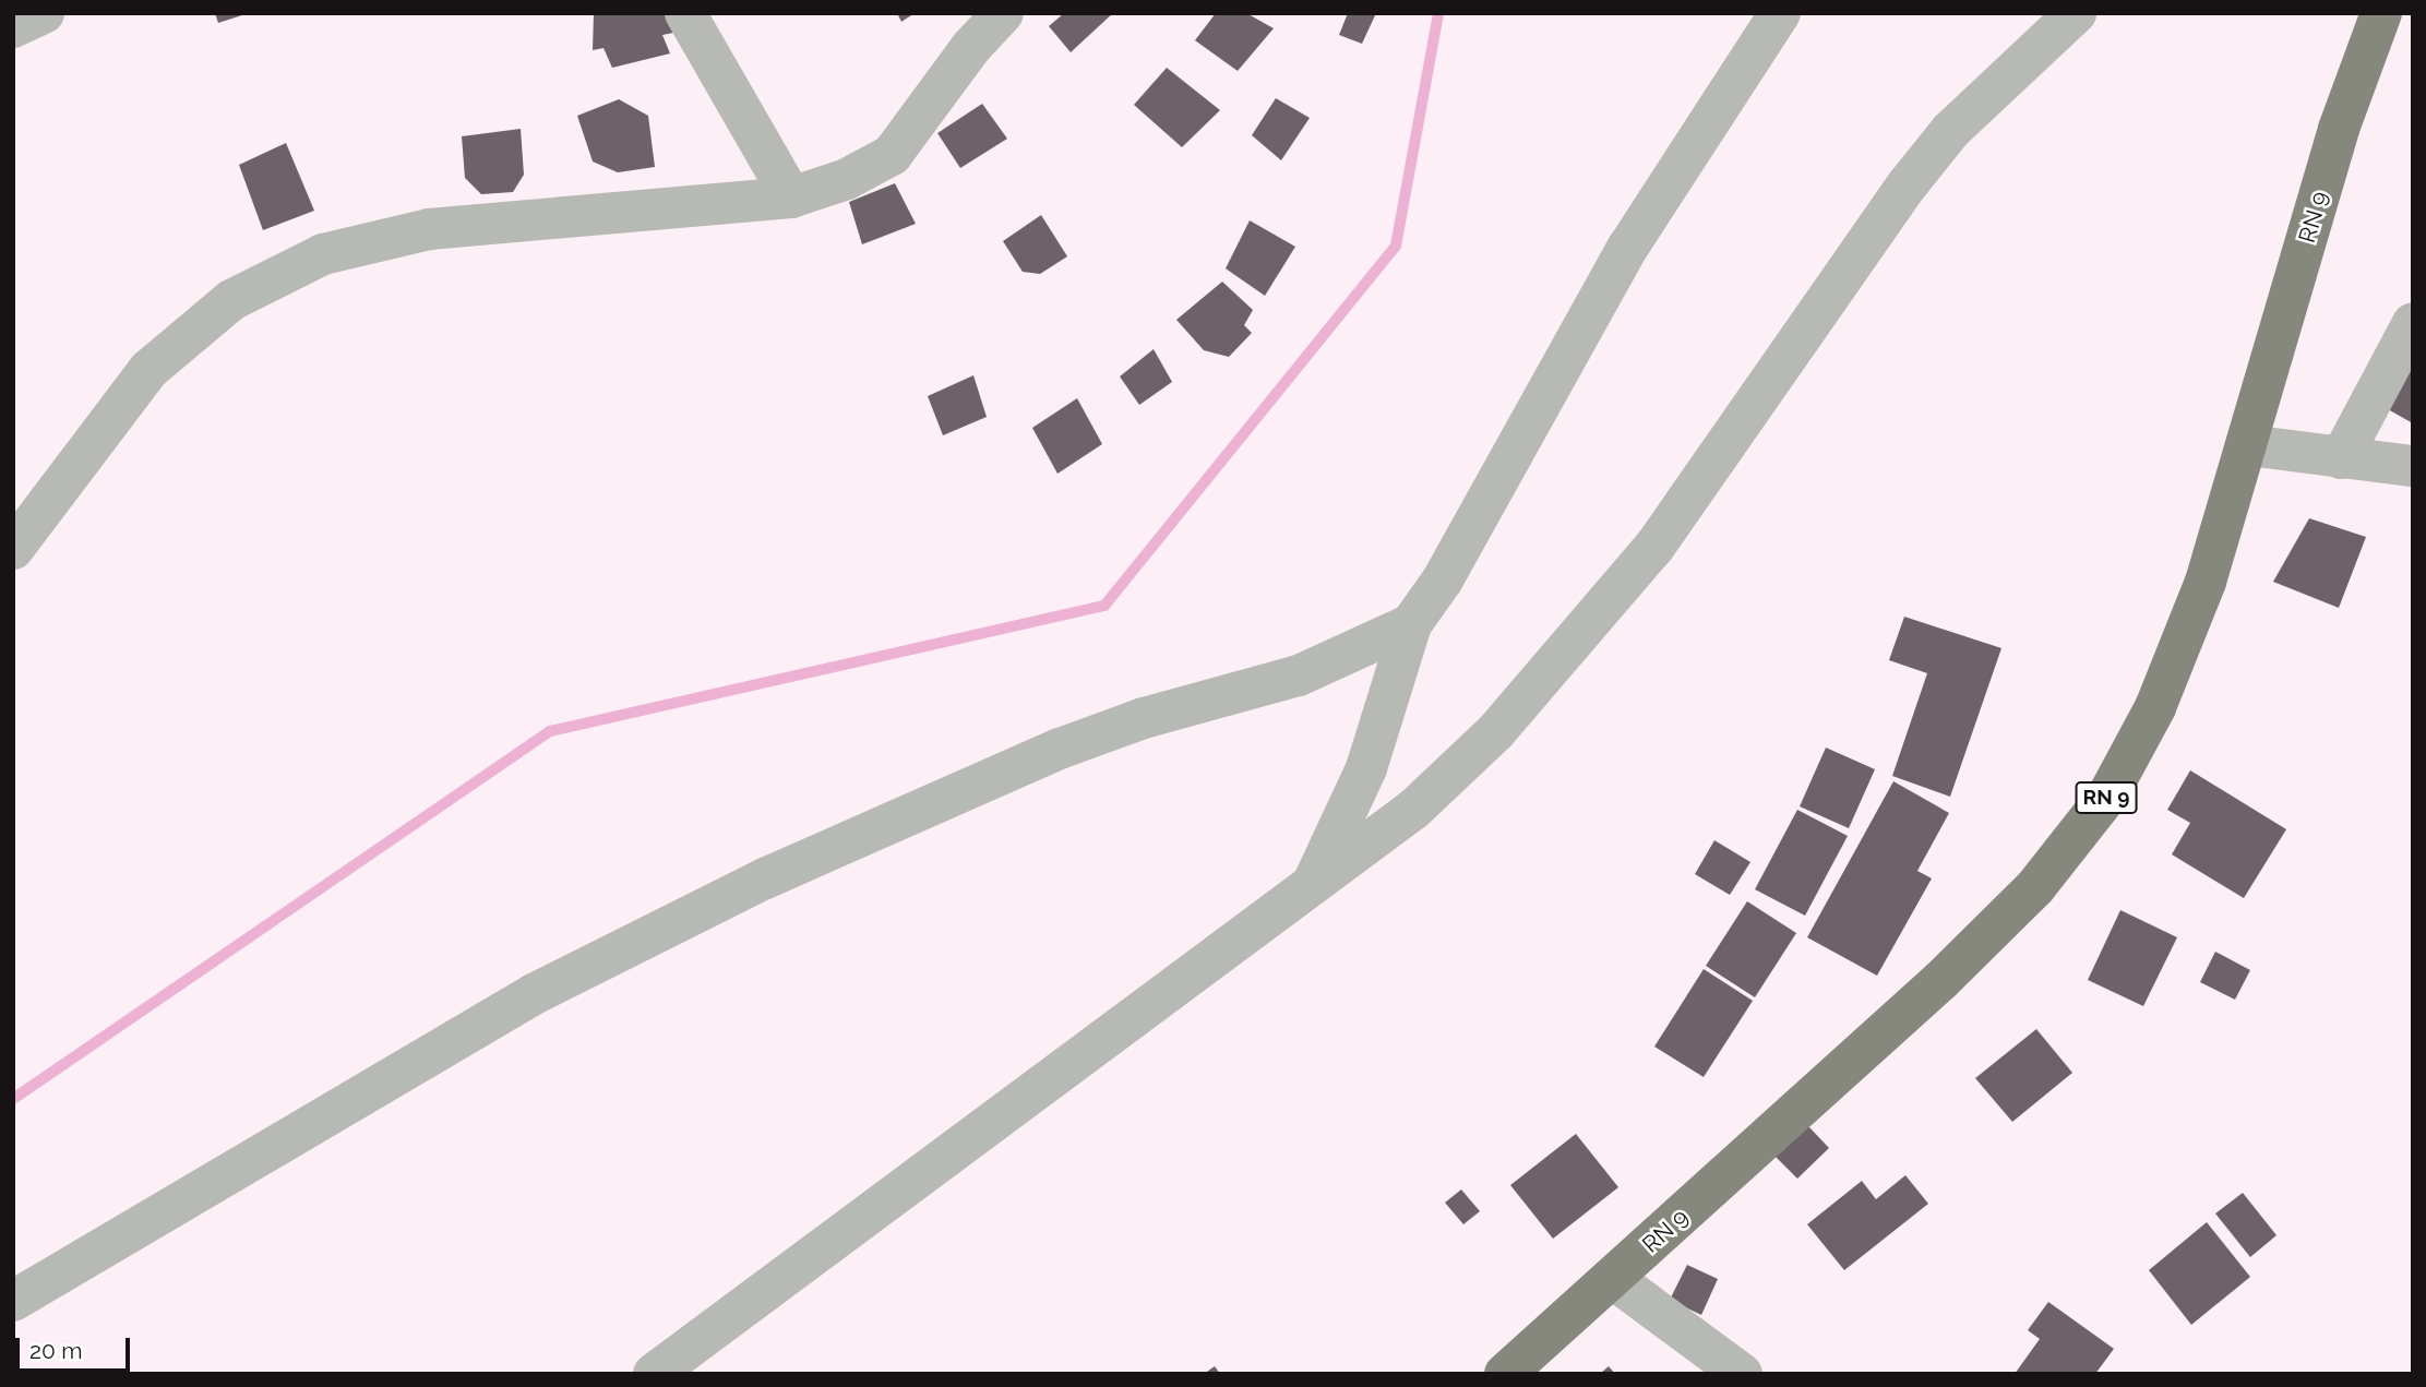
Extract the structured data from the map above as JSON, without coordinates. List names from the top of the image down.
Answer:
{
  "streets": {
    "main road": ["RN 9"]
  },
  "scale_bar": "20 m"
}
